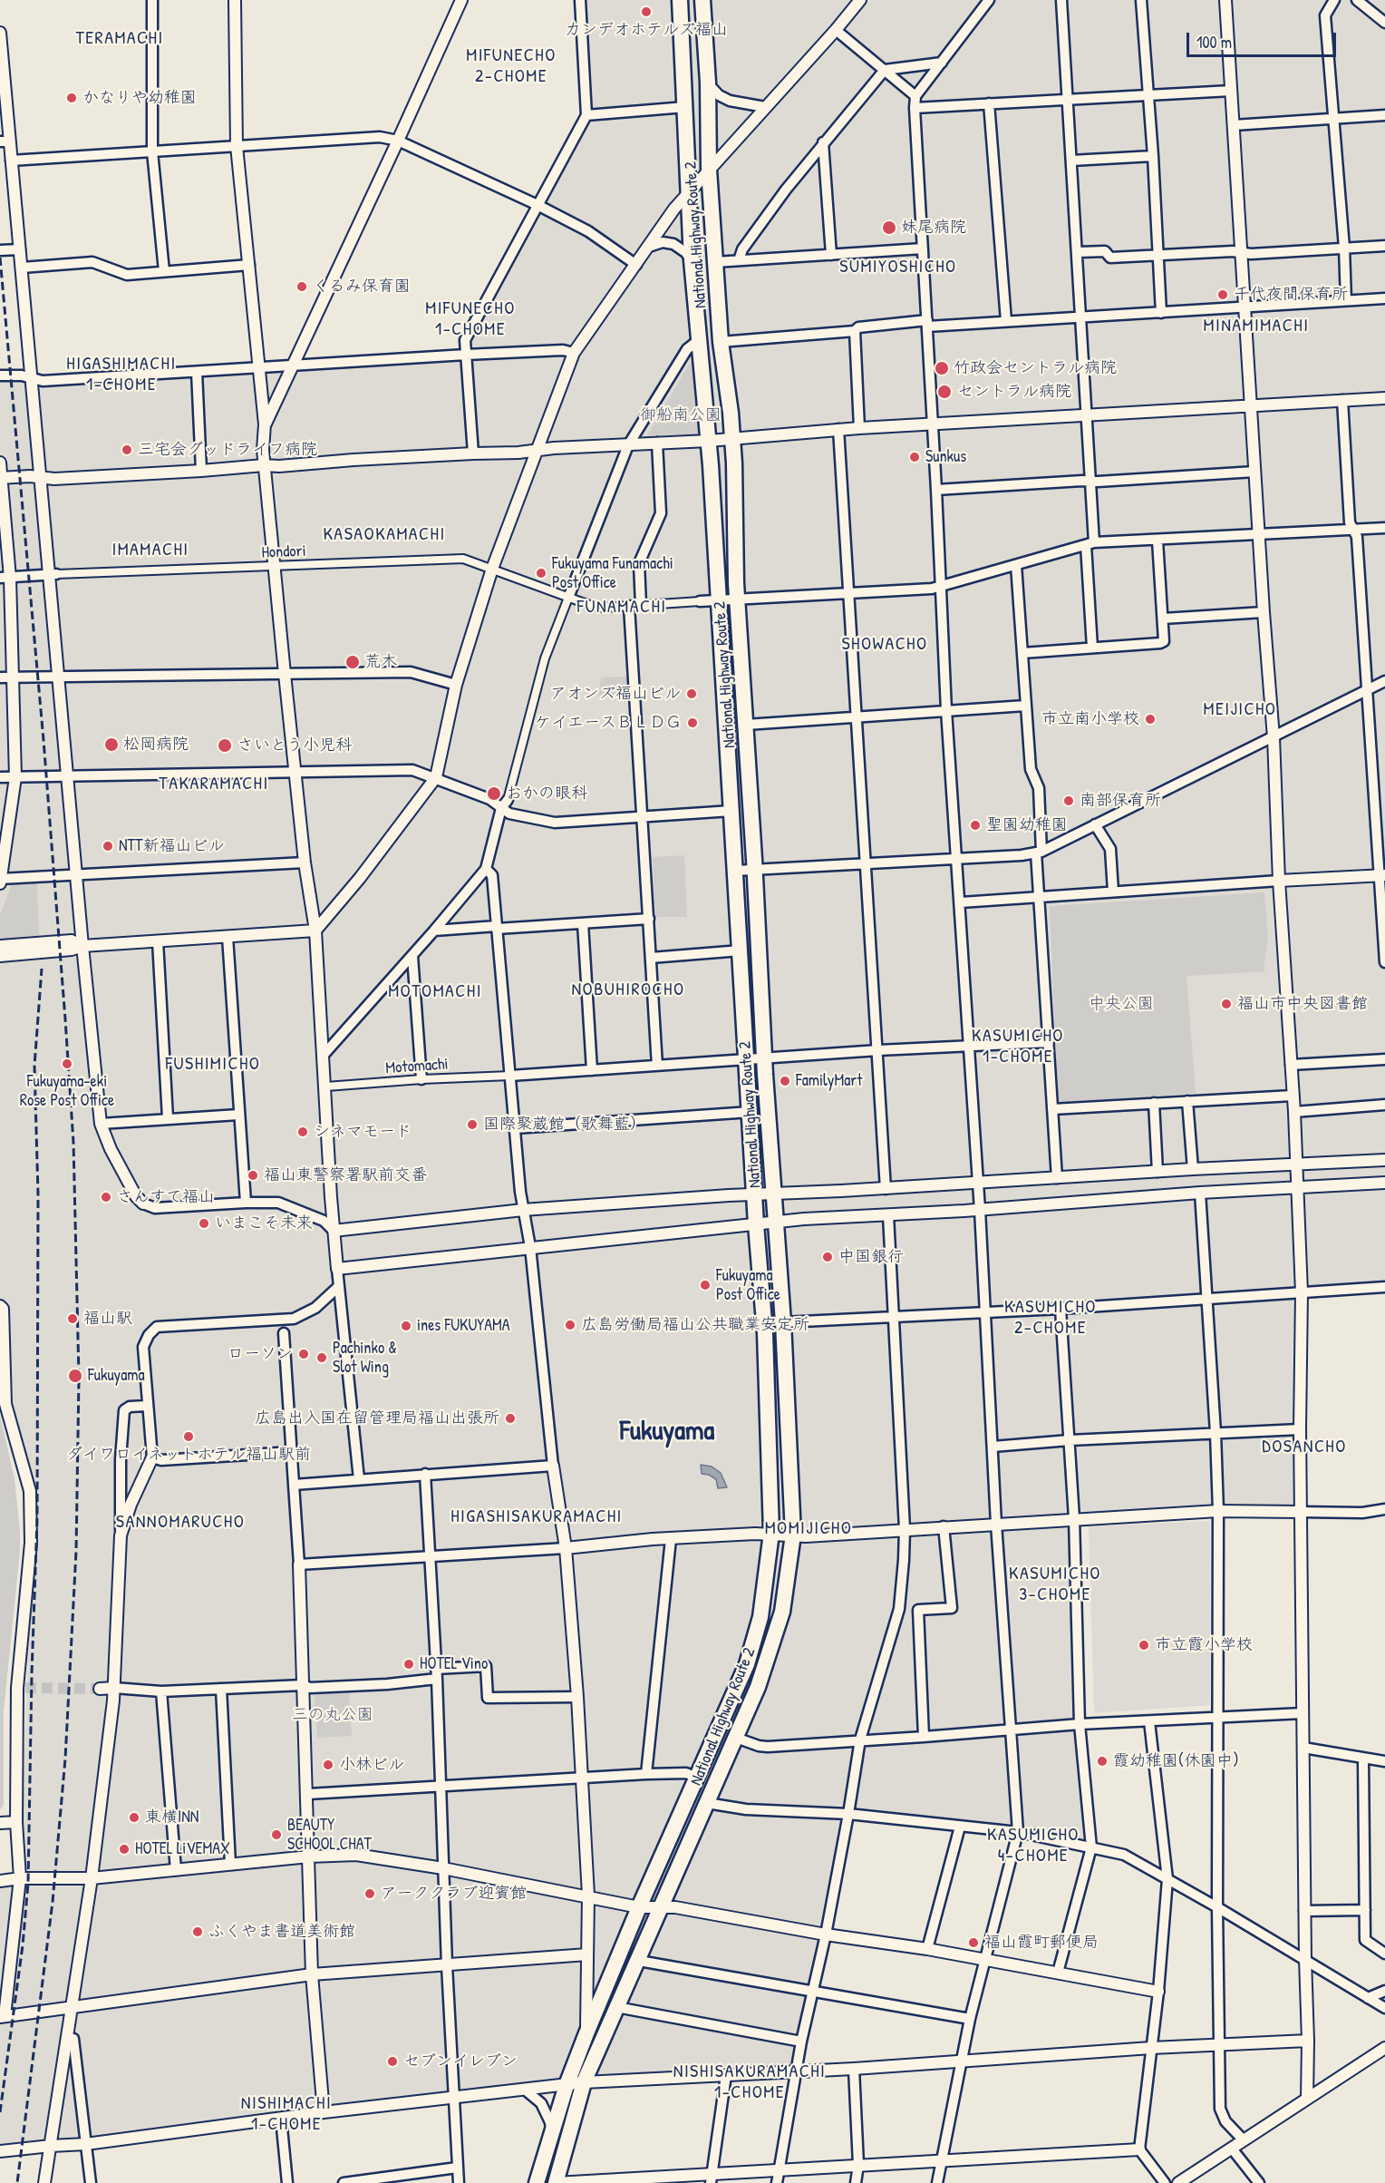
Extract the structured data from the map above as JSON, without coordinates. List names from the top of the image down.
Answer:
{
  "streets": {
    "highway": ["National Highway Route 2"],
    "street": ["Hondori", "Motomachi"]
  },
  "districts": [
    "TERAMACHI",
    "MIFUNECHO 2-CHOME",
    "SUMIYOSHICHO",
    "MIFUNECHO 1-CHOME",
    "MINAMIMACHI",
    "HIGASHIMACHI 1-CHOME",
    "KASAOKAMACHI",
    "IMAMACHI",
    "FUNAMACHI",
    "SHOWACHO",
    "MEIJICHO",
    "TAKARAMACHI",
    "NOBUHIROCHO",
    "MOTOMACHI",
    "KASUMICHO 1-CHOME",
    "FUSHIMICHO",
    "KASUMICHO 2-CHOME",
    "Fukuyama",
    "DOSANCHO",
    "HIGASHISAKURAMACHI",
    "SANNOMARUCHO",
    "MOMIJICHO",
    "KASUMICHO 3-CHOME",
    "KASUMICHO 4-CHOME",
    "NISHISAKURAMACHI 1-CHOME",
    "NISHIMACHI 1-CHOME"
  ],
  "parks": ["御船南公園", "中央公園", "三の丸公園"],
  "places": [
    "カンデオホテルズ福山",
    "かなりや幼稚園",
    "妹尾病院",
    "くるみ保育園",
    "千代夜間保育所",
    "竹政会セントラル病院",
    "セントラル病院",
    "三宅会グッドライフ病院",
    "Sunkus",
    "Fukuyama Funamachi Post Office",
    "荒木",
    "アオンズ福山ビル",
    "市立南小学校",
    "ケイエースＢＬＤＧ",
    "松岡病院",
    "さいとう小児科",
    "おかの眼科",
    "南部保育所",
    "聖園幼稚園",
    "NTT新福山ビル",
    "福山市中央図書館",
    "Fukuyama-eki Rose Post Office",
    "FamilyMart",
    "国際聚蔵館（歌舞藍）",
    "シネマモード",
    "福山東警察署駅前交番",
    "さんすて福山",
    "いまこそ未来",
    "中国銀行",
    "Fukuyama Post Office",
    "福山駅",
    "広島労働局福山公共職業安定所",
    "ines FUKUYAMA",
    "ローソン",
    "Pachinko & Slot Wing",
    "Fukuyama",
    "広島出入国在留管理局福山出張所",
    "ダイワロイネットホテル福山駅前",
    "市立霞小学校",
    "HOTEL Vino",
    "霞幼稚園(休園中)",
    "小林ビル",
    "東横INN",
    "BEAUTY SCHOOL CHAT",
    "HOTEL LiVEMAX",
    "アーククラブ迎賓館",
    "ふくやま書道美術館",
    "福山霞町郵便局",
    "セブンイレブン"
  ],
  "scale_bar": "100 m"
}
